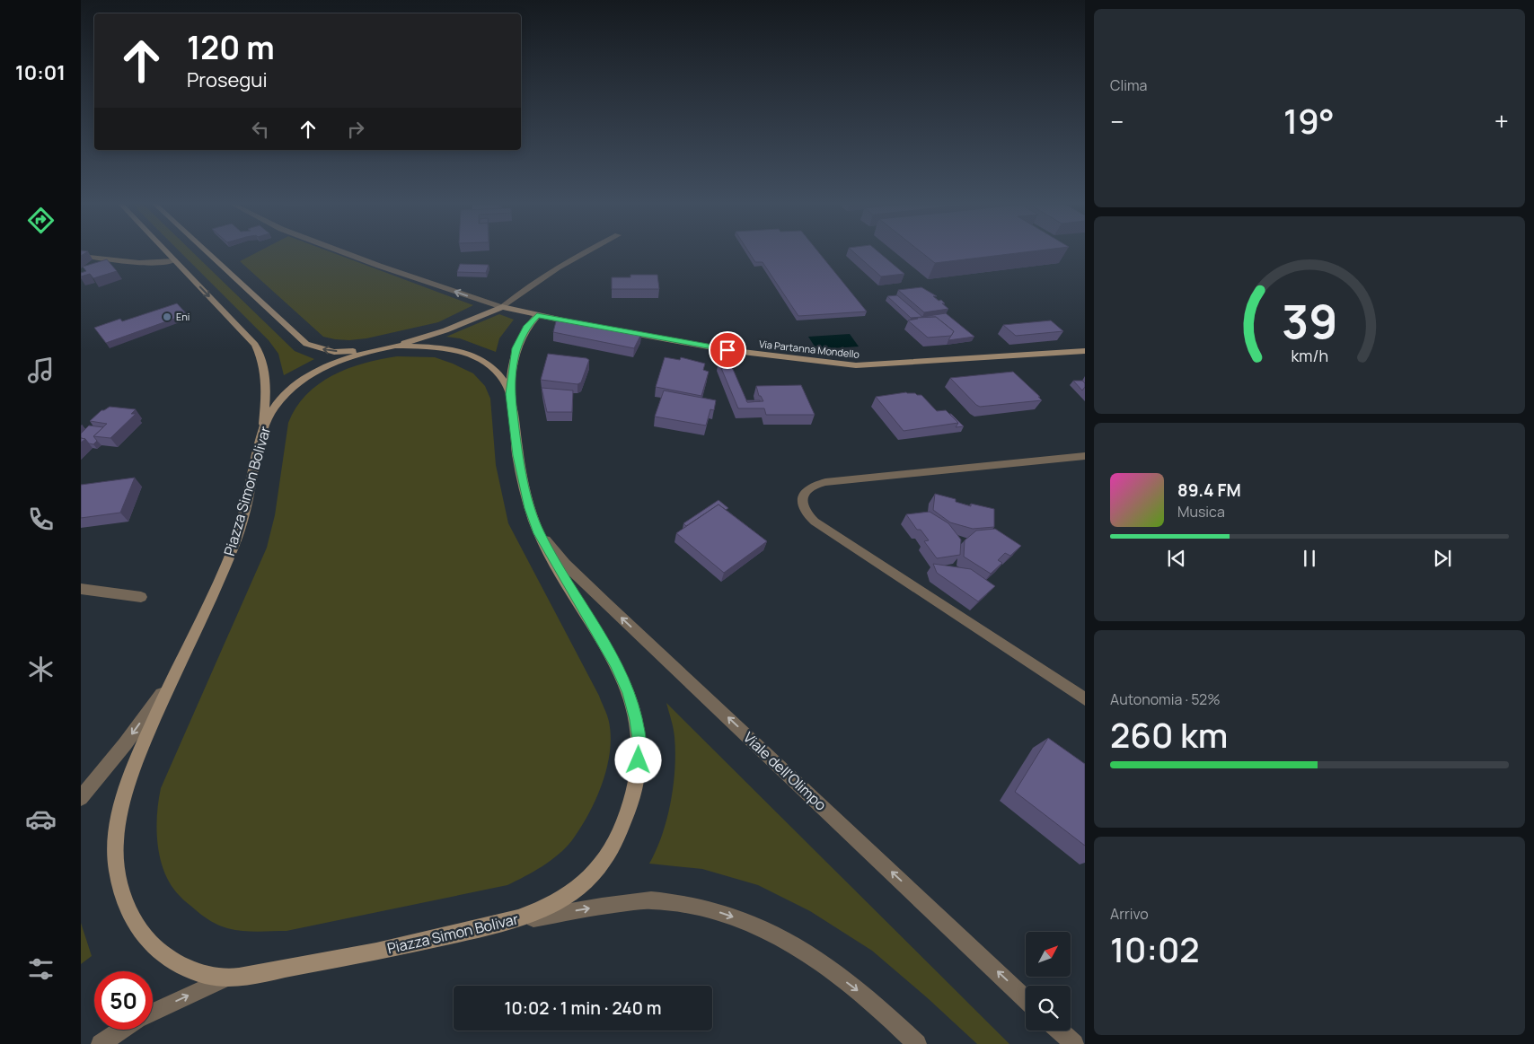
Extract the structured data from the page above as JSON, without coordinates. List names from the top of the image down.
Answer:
{
  "streets": {
    "main road": ["Via Partanna Mondello", "Piazza Simon Bolivar"],
    "street": ["Viale dell'Olimpo"]
  },
  "crossings": [
    ["Piazza Simon Bolivar", "Viale dell'Olimpo"]
  ],
  "one_way": ["Viale dell'Olimpo"],
  "places": ["Eni"],
  "north": "top right",
  "page": {
    "tabs": "10:01",
    "tile": [
      "Clima",
      ["Autonomia · 52%", "260 km"],
      ["Arrivo", "10:02"]
    ],
    "turn": ["120 m", "Prosegui"],
    "heat": ["−", "19°", "+"],
    "song": ["89.4 FM", "Musica"],
    "limit": "50",
    "trip": "10:02 · 1 min · 240 m",
    "gauge": ["39", "km/h"]
  }
}
